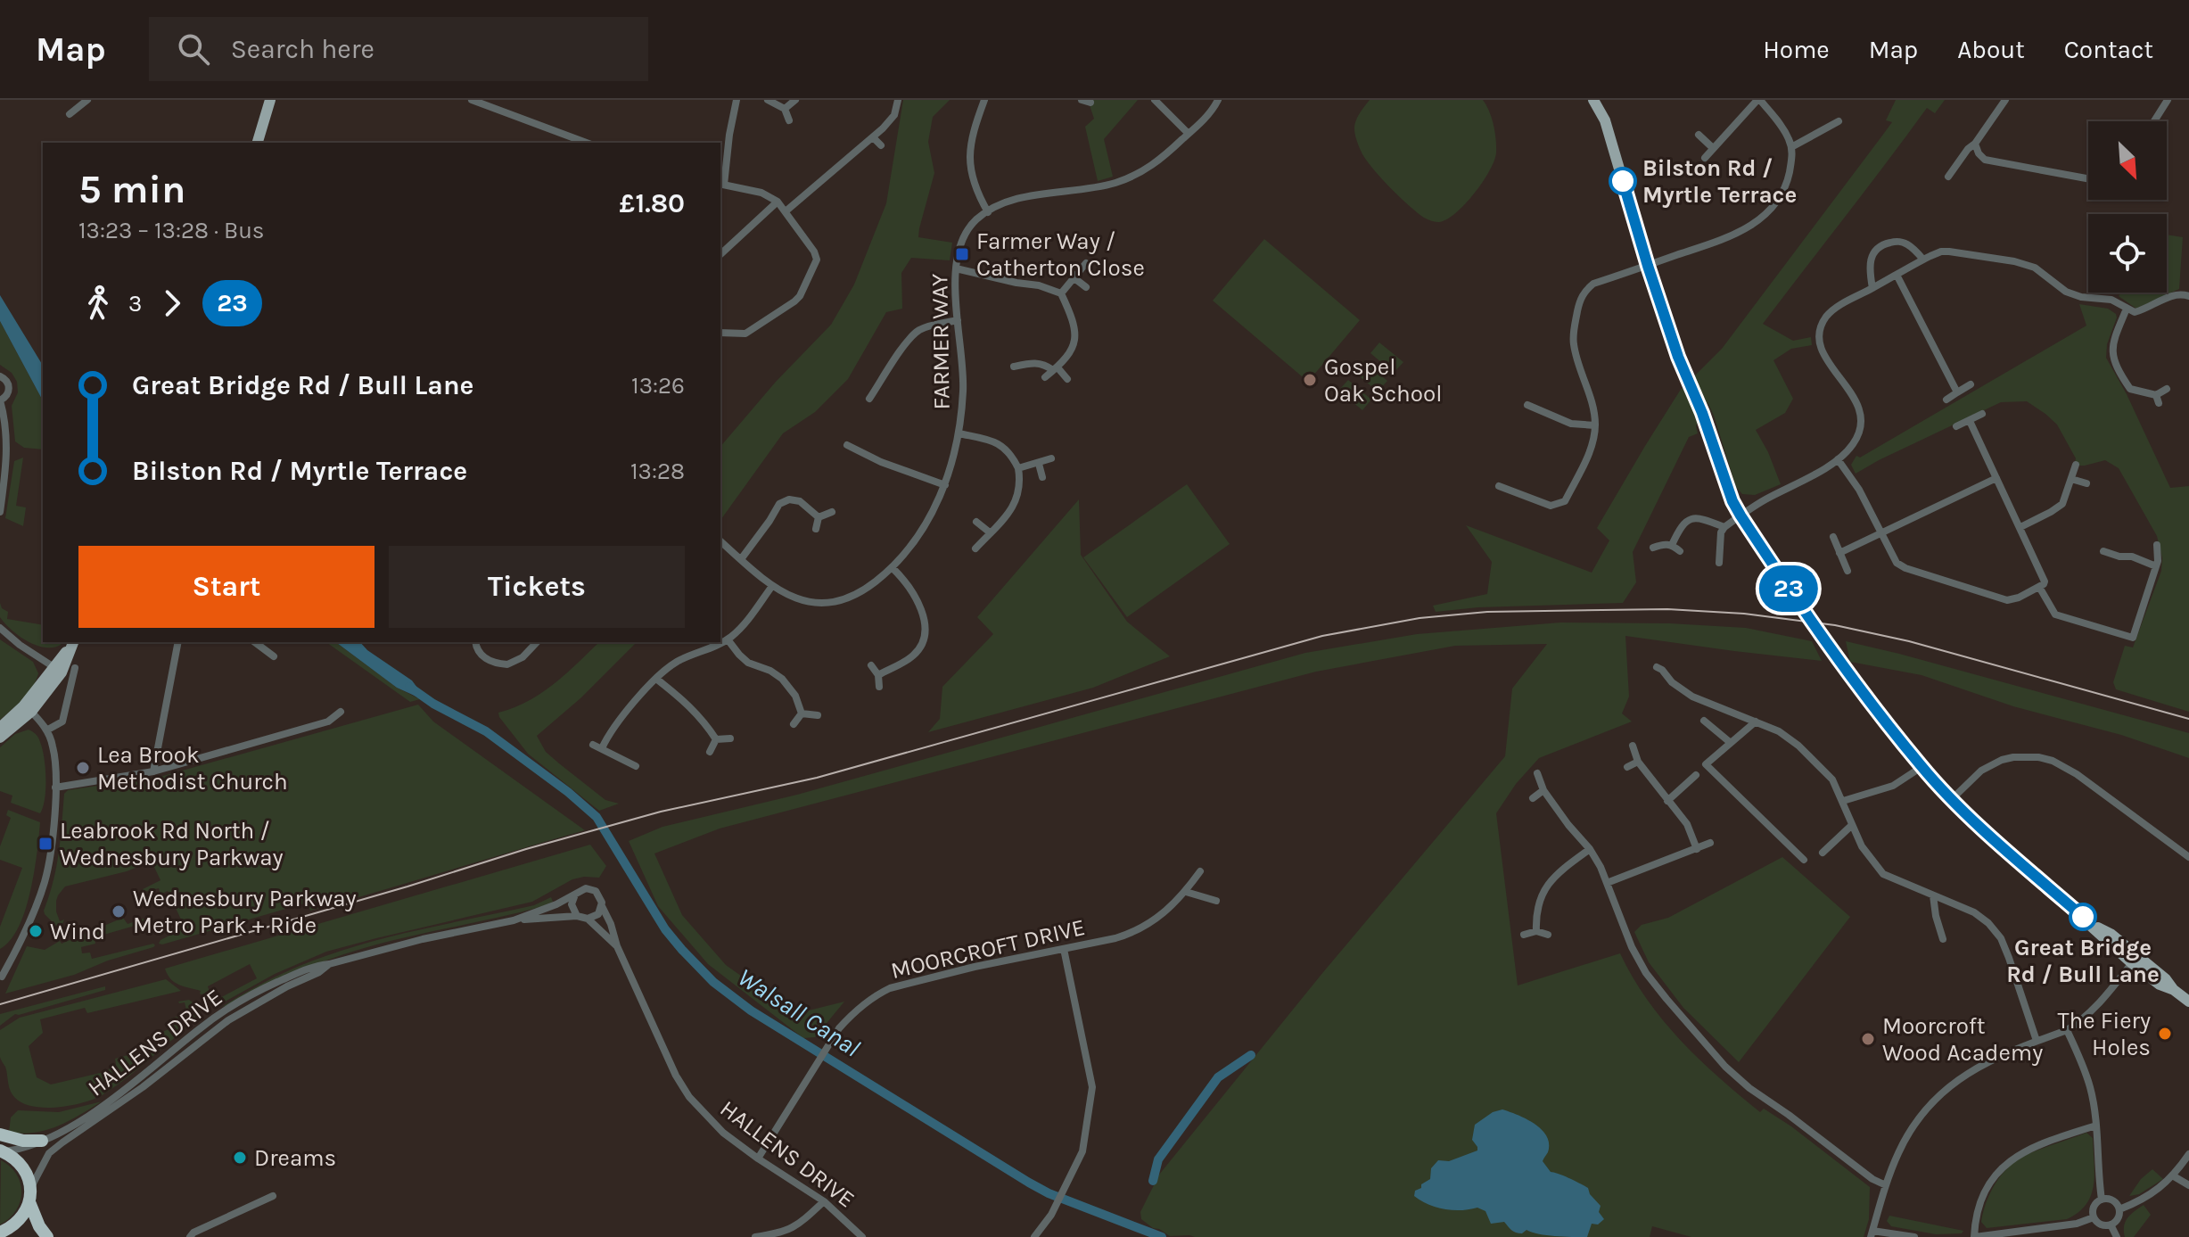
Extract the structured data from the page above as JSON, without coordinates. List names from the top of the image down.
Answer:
{
  "streets": {
    "street": ["FARMER WAY", "MOORCROFT DRIVE", "HALLENS DRIVE"]
  },
  "crossings": [
    ["MOORCROFT DRIVE", "HALLENS DRIVE"]
  ],
  "water": ["Walsall Canal"],
  "places": {
    "other": [
      "Bilston Rd / Myrtle Terrace",
      "Gospel Oak School",
      "Lea Brook Methodist Church",
      "Wednesbury Parkway Metro Park + Ride",
      "Great Bridge Rd / Bull Lane",
      "Wind",
      "The Fiery Holes",
      "Moorcroft Wood Academy",
      "Dreams"
    ],
    "transit": ["Farmer Way / Catherton Close", "Leabrook Rd North / Wednesbury Parkway"]
  },
  "lines": ["bus line 23"],
  "north": "bottom right",
  "page": {
    "header": "Map",
    "search": "Search here",
    "nav": [
      "Home",
      "Map",
      "About",
      "Contact"
    ],
    "on_map": "23",
    "heading": ["5 min", "13:23 – 13:28 · Bus", "£1.80"],
    "legs": ["3", "23"],
    "list": [
      {
        "name": "Great Bridge Rd / Bull Lane",
        "value": "13:26"
      },
      {
        "name": "Bilston Rd / Myrtle Terrace",
        "value": "13:28"
      }
    ],
    "buttons": ["Start", "Tickets"]
  }
}
